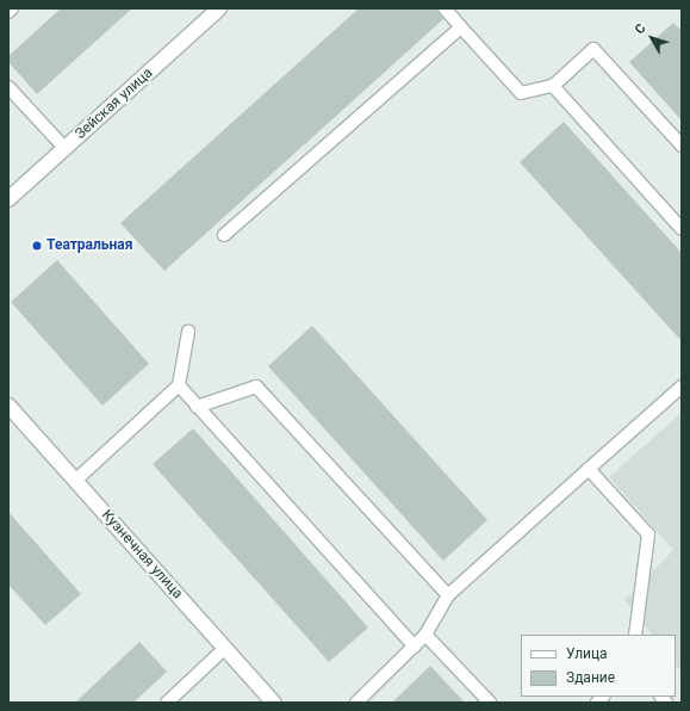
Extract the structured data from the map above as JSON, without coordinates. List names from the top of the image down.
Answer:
{
  "streets": {
    "street": ["Зейская улица", "Кузнечная улица"]
  },
  "places": ["Театральная"],
  "legend": ["Улица", "Здание"],
  "north": "top left"
}
